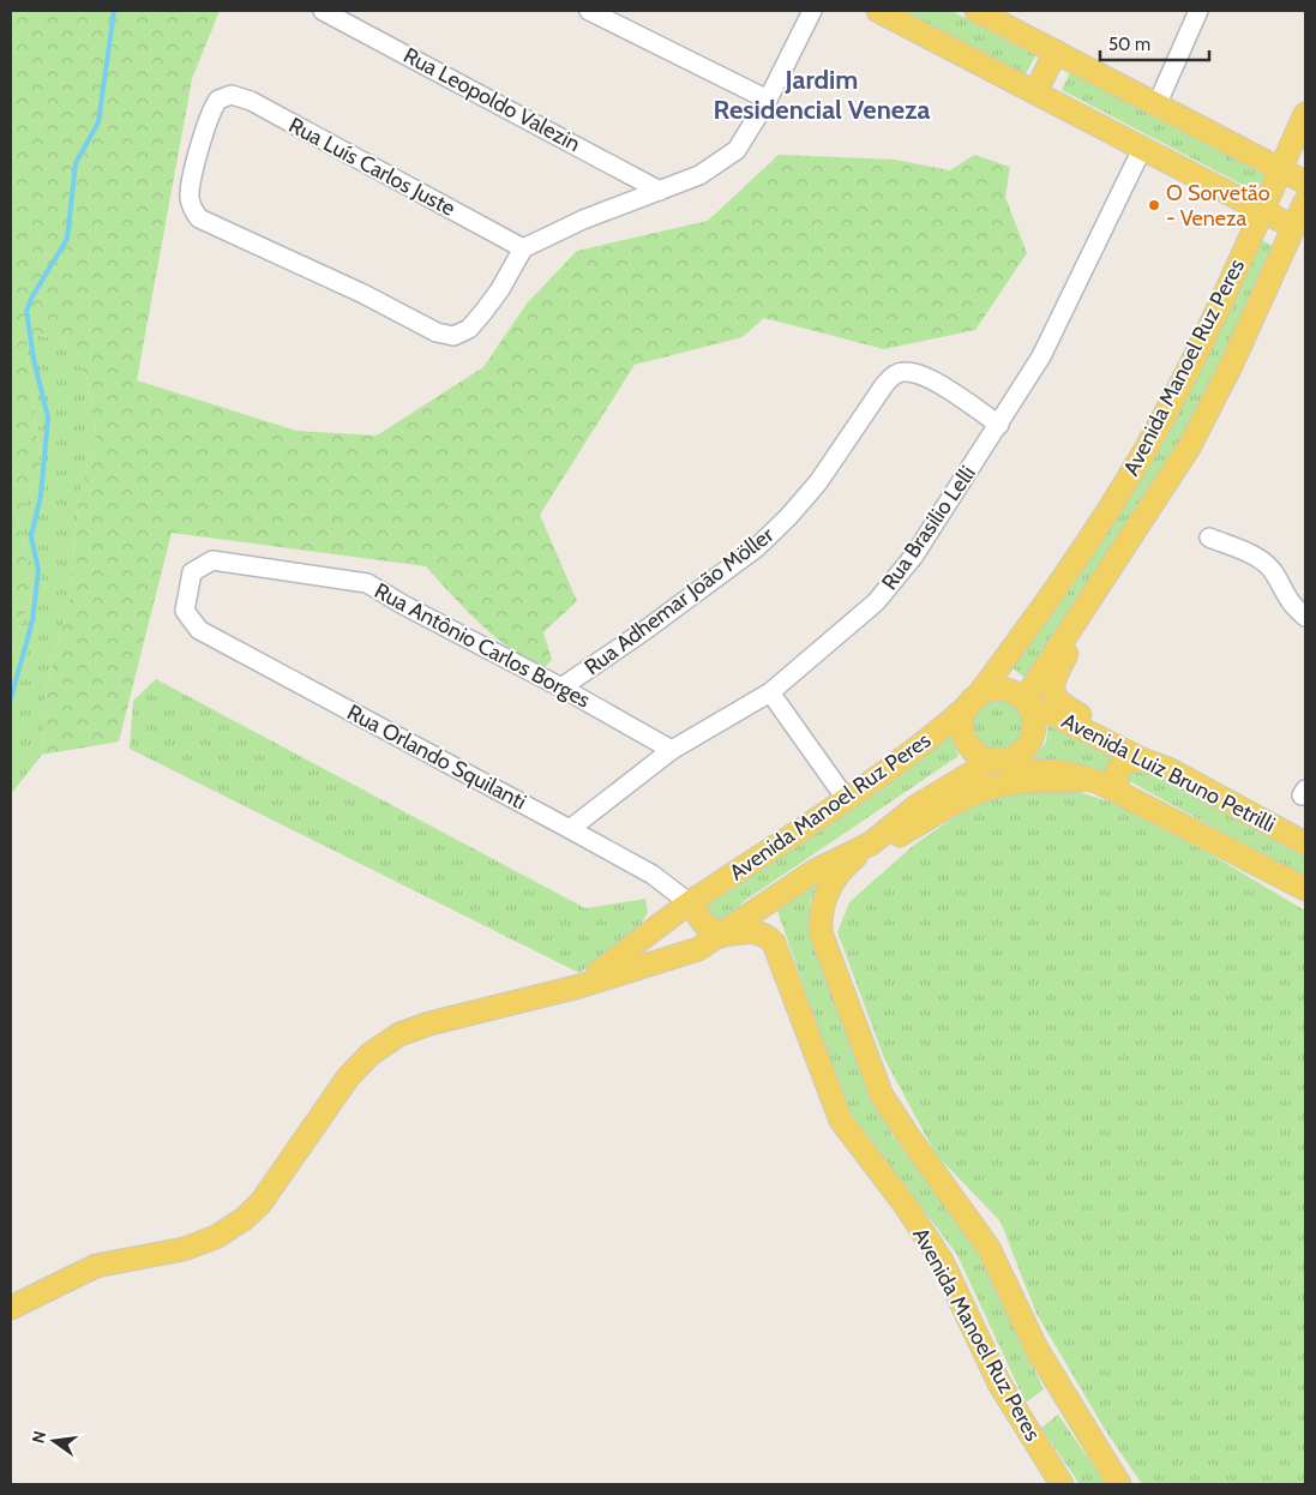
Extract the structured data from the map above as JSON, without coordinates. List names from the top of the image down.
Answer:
{
  "streets": {
    "main road": ["Avenida Manoel Ruz Peres", "Avenida Luiz Bruno Petrilli"],
    "street": [
      "Rua Leopoldo Valezin",
      "Rua Luís Carlos Juste",
      "Rua Brasilio Lelli",
      "Rua Adhemar João Möller",
      "Rua Antônio Carlos Borges",
      "Rua Orlando Squilanti"
    ]
  },
  "crossings": [
    ["Avenida Manoel Ruz Peres", "Rua Orlando Squilanti"],
    ["Avenida Manoel Ruz Peres", "Avenida Luiz Bruno Petrilli"],
    ["Rua Brasilio Lelli", "Rua Adhemar João Möller"],
    ["Rua Brasilio Lelli", "Rua Antônio Carlos Borges"],
    ["Rua Brasilio Lelli", "Rua Orlando Squilanti"],
    ["Rua Adhemar João Möller", "Rua Antônio Carlos Borges"],
    ["Rua Antônio Carlos Borges", "Rua Orlando Squilanti"]
  ],
  "districts": ["Jardim Residencial Veneza"],
  "places": ["O Sorvetão - Veneza"],
  "scale_bar": "50 m",
  "north": "left"
}
